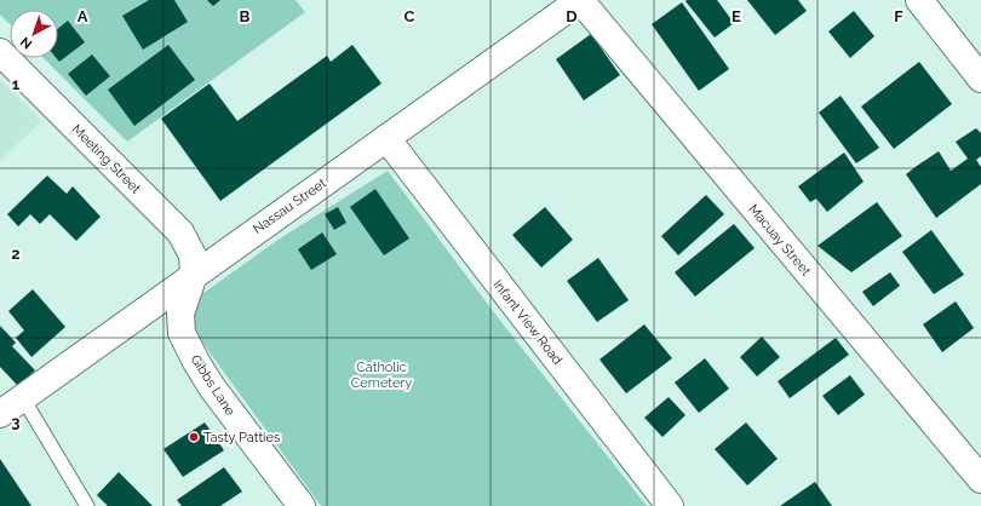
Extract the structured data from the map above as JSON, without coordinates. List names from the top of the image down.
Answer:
{
  "streets": {
    "street": [
      "Meeting Street",
      "Nassau Street",
      "Macuay Street",
      "Infant View Road",
      "Gibbs Lane"
    ]
  },
  "crossings": [
    ["Meeting Street", "Nassau Street"],
    ["Meeting Street", "Gibbs Lane"],
    ["Nassau Street", "Macuay Street"],
    ["Nassau Street", "Infant View Road"],
    ["Nassau Street", "Gibbs Lane"]
  ],
  "parks": ["Catholic Cemetery"],
  "places": ["Tasty Patties"],
  "north": "bottom left",
  "grid": {
    "columns": [
      "A",
      "B",
      "C",
      "D",
      "E",
      "F"
    ],
    "rows": ["1", "2", "3"]
  }
}
